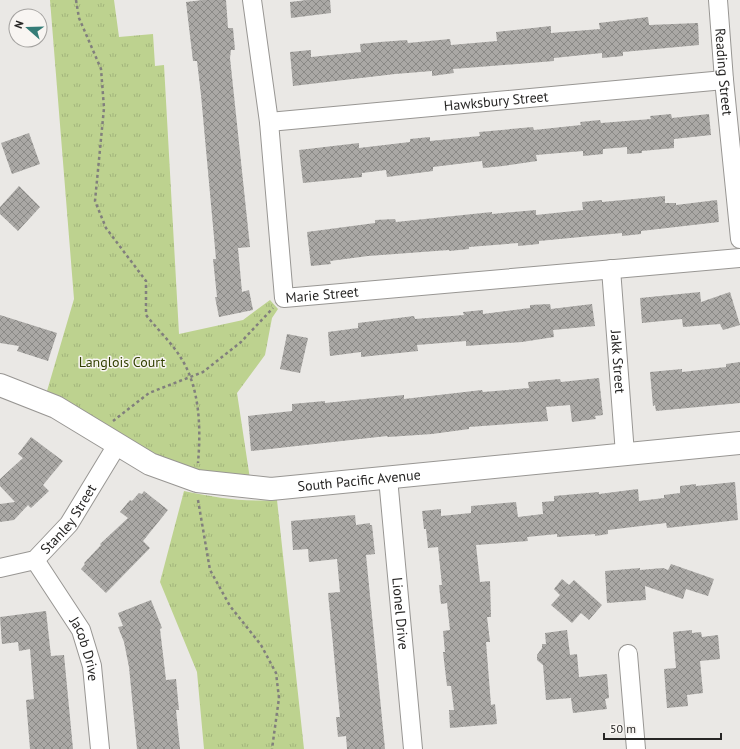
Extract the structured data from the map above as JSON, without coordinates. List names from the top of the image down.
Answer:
{
  "streets": {
    "street": [
      "Reading Street",
      "Hawksbury Street",
      "Marie Street",
      "Jakk Street",
      "South Pacific Avenue",
      "Stanley Street",
      "Lionel Drive",
      "Jacob Drive"
    ]
  },
  "crossings": [
    ["Reading Street", "Hawksbury Street"],
    ["Hawksbury Street", "Marie Street"],
    ["Marie Street", "Jakk Street"],
    ["Jakk Street", "South Pacific Avenue"],
    ["South Pacific Avenue", "Stanley Street"],
    ["South Pacific Avenue", "Lionel Drive"],
    ["Stanley Street", "Jacob Drive"]
  ],
  "parks": ["Langlois Court"],
  "scale_bar": "50 m",
  "north": "left"
}
